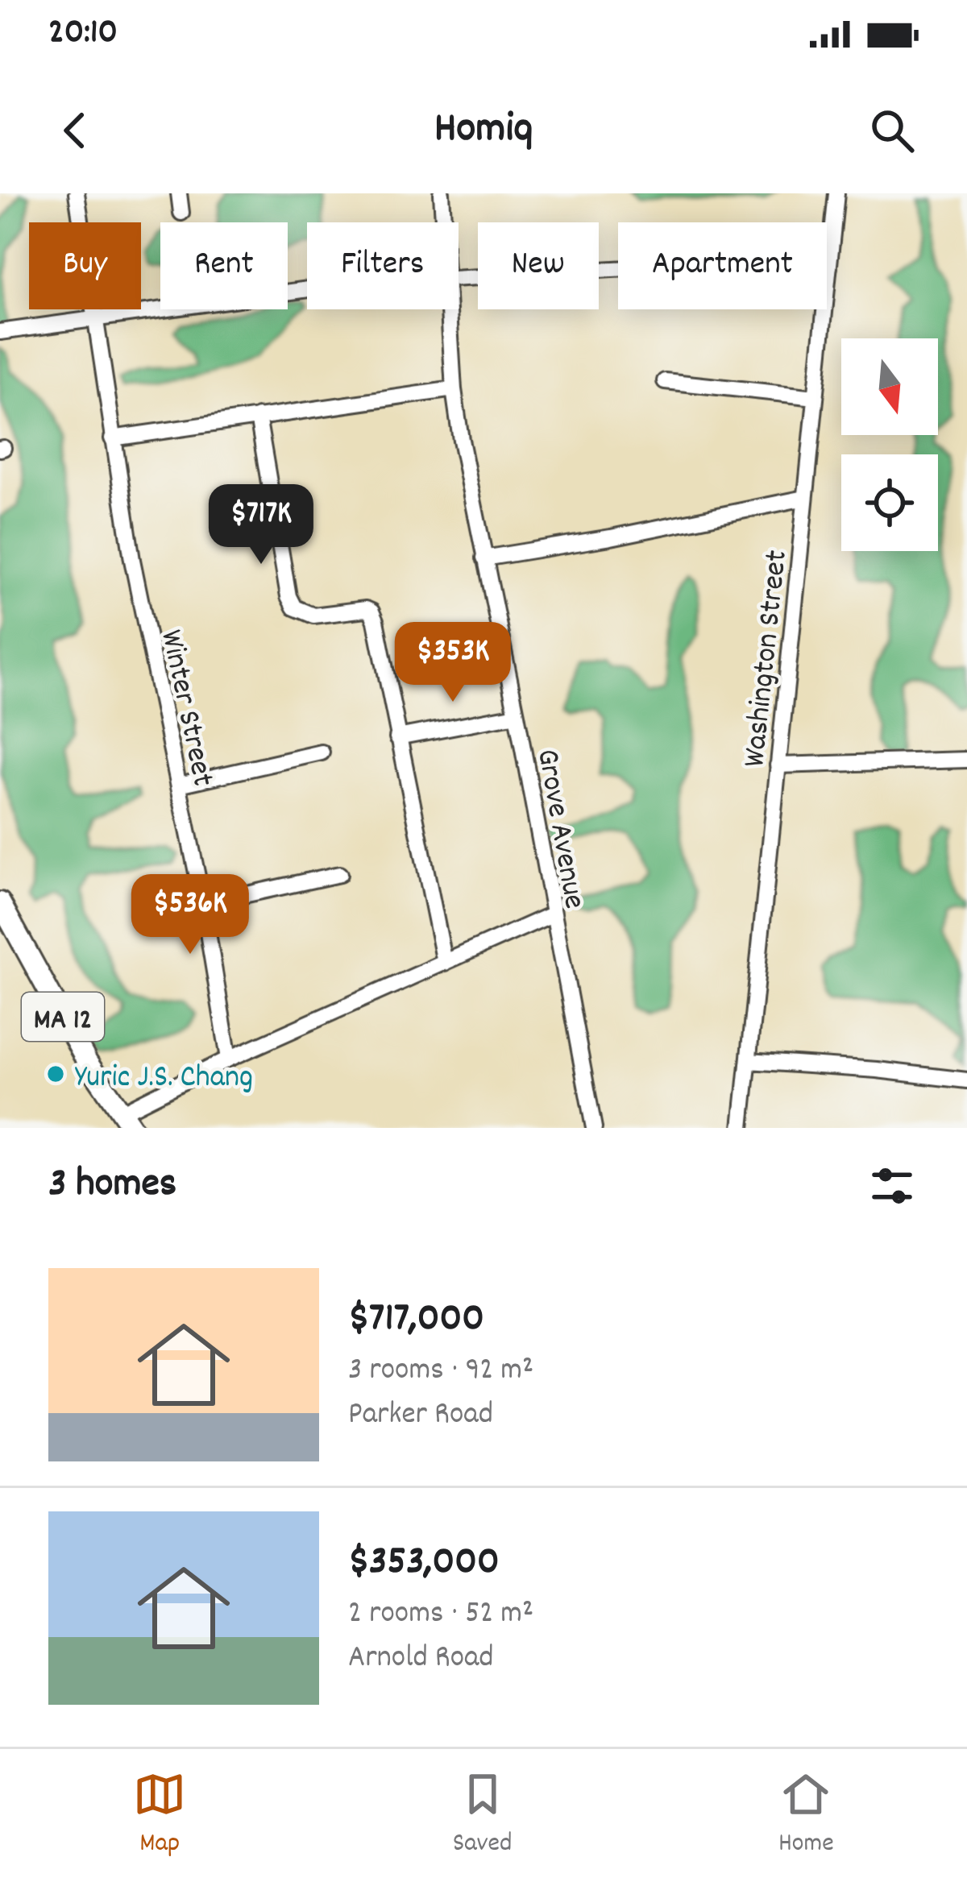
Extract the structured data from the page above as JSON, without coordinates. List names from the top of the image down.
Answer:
{
  "streets": {
    "main road": ["MA 12"],
    "street": ["Washington Street", "Winter Street", "Grove Avenue"]
  },
  "places": ["Yuric J.S. Chang"],
  "north": "bottom",
  "page": {
    "status": "20:10",
    "header": "Homiq",
    "chip": [
      "Buy",
      "Rent",
      "Filters",
      "New",
      "Apartment"
    ],
    "price": ["$717K", "$353K", "$536K"],
    "heading": "3 homes",
    "list": [
      {
        "name": "$717,000",
        "note": "3 rooms · 92 m² · Parker Road"
      },
      {
        "name": "$353,000",
        "note": "2 rooms · 52 m² · Arnold Road"
      }
    ],
    "tabs": ["Map", "Saved", "Home"]
  }
}
